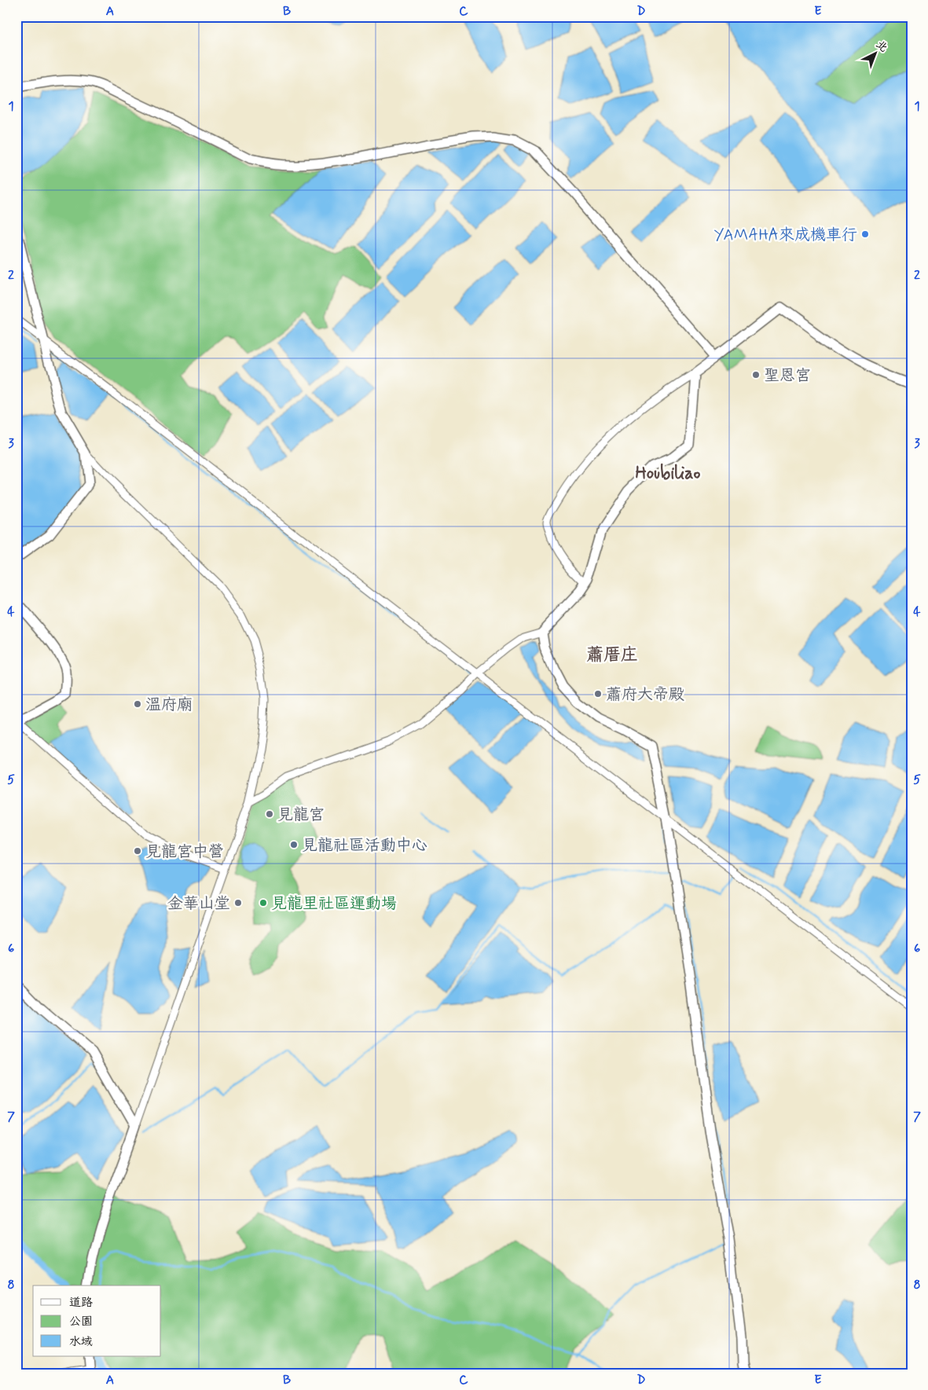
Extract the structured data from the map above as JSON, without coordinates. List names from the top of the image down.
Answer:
{
  "districts": ["Houbiliao", "蕭厝庄"],
  "places": [
    "YAMAHA來成機車行",
    "聖恩宮",
    "蕭府大帝殿",
    "溫府廟",
    "見龍宮",
    "見龍社區活動中心",
    "見龍宮中營",
    "金華山堂",
    "見龍里社區運動場"
  ],
  "legend": ["道路", "公園", "水域"],
  "north": "top right",
  "grid": {
    "columns": [
      "A",
      "B",
      "C",
      "D",
      "E"
    ],
    "rows": [
      "1",
      "2",
      "3",
      "4",
      "5",
      "6",
      "7",
      "8"
    ]
  }
}
